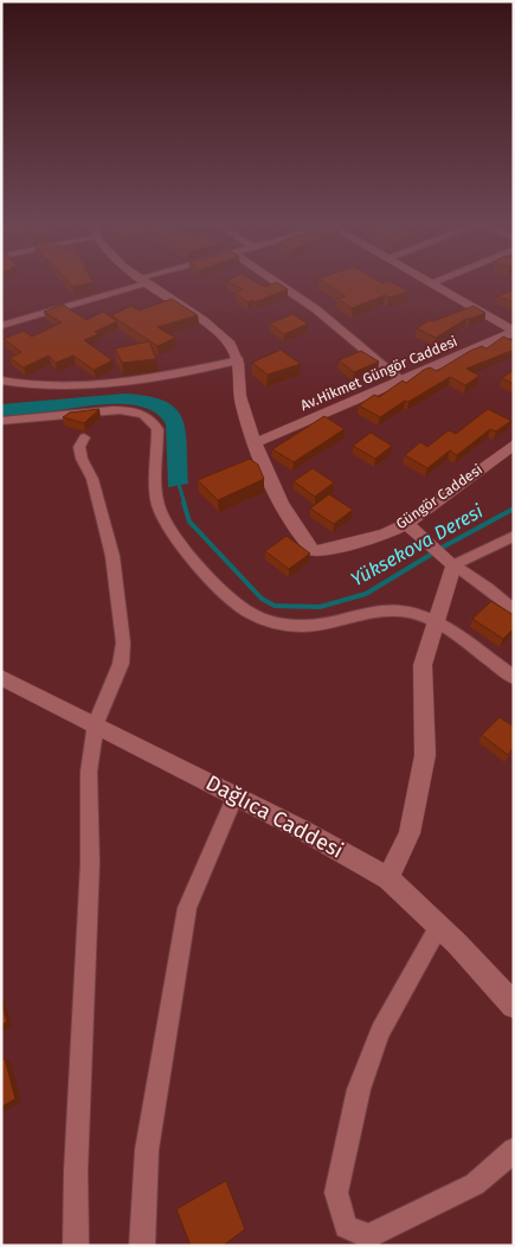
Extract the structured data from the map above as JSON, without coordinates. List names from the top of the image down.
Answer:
{
  "streets": {
    "street": ["Av.Hikmet Güngör Caddesi", "Güngör Caddesi", "Dağlıca Caddesi"]
  },
  "crossings": [
    ["Av.Hikmet Güngör Caddesi", "Güngör Caddesi"]
  ],
  "water": ["Yüksekova Deresi"]
}
